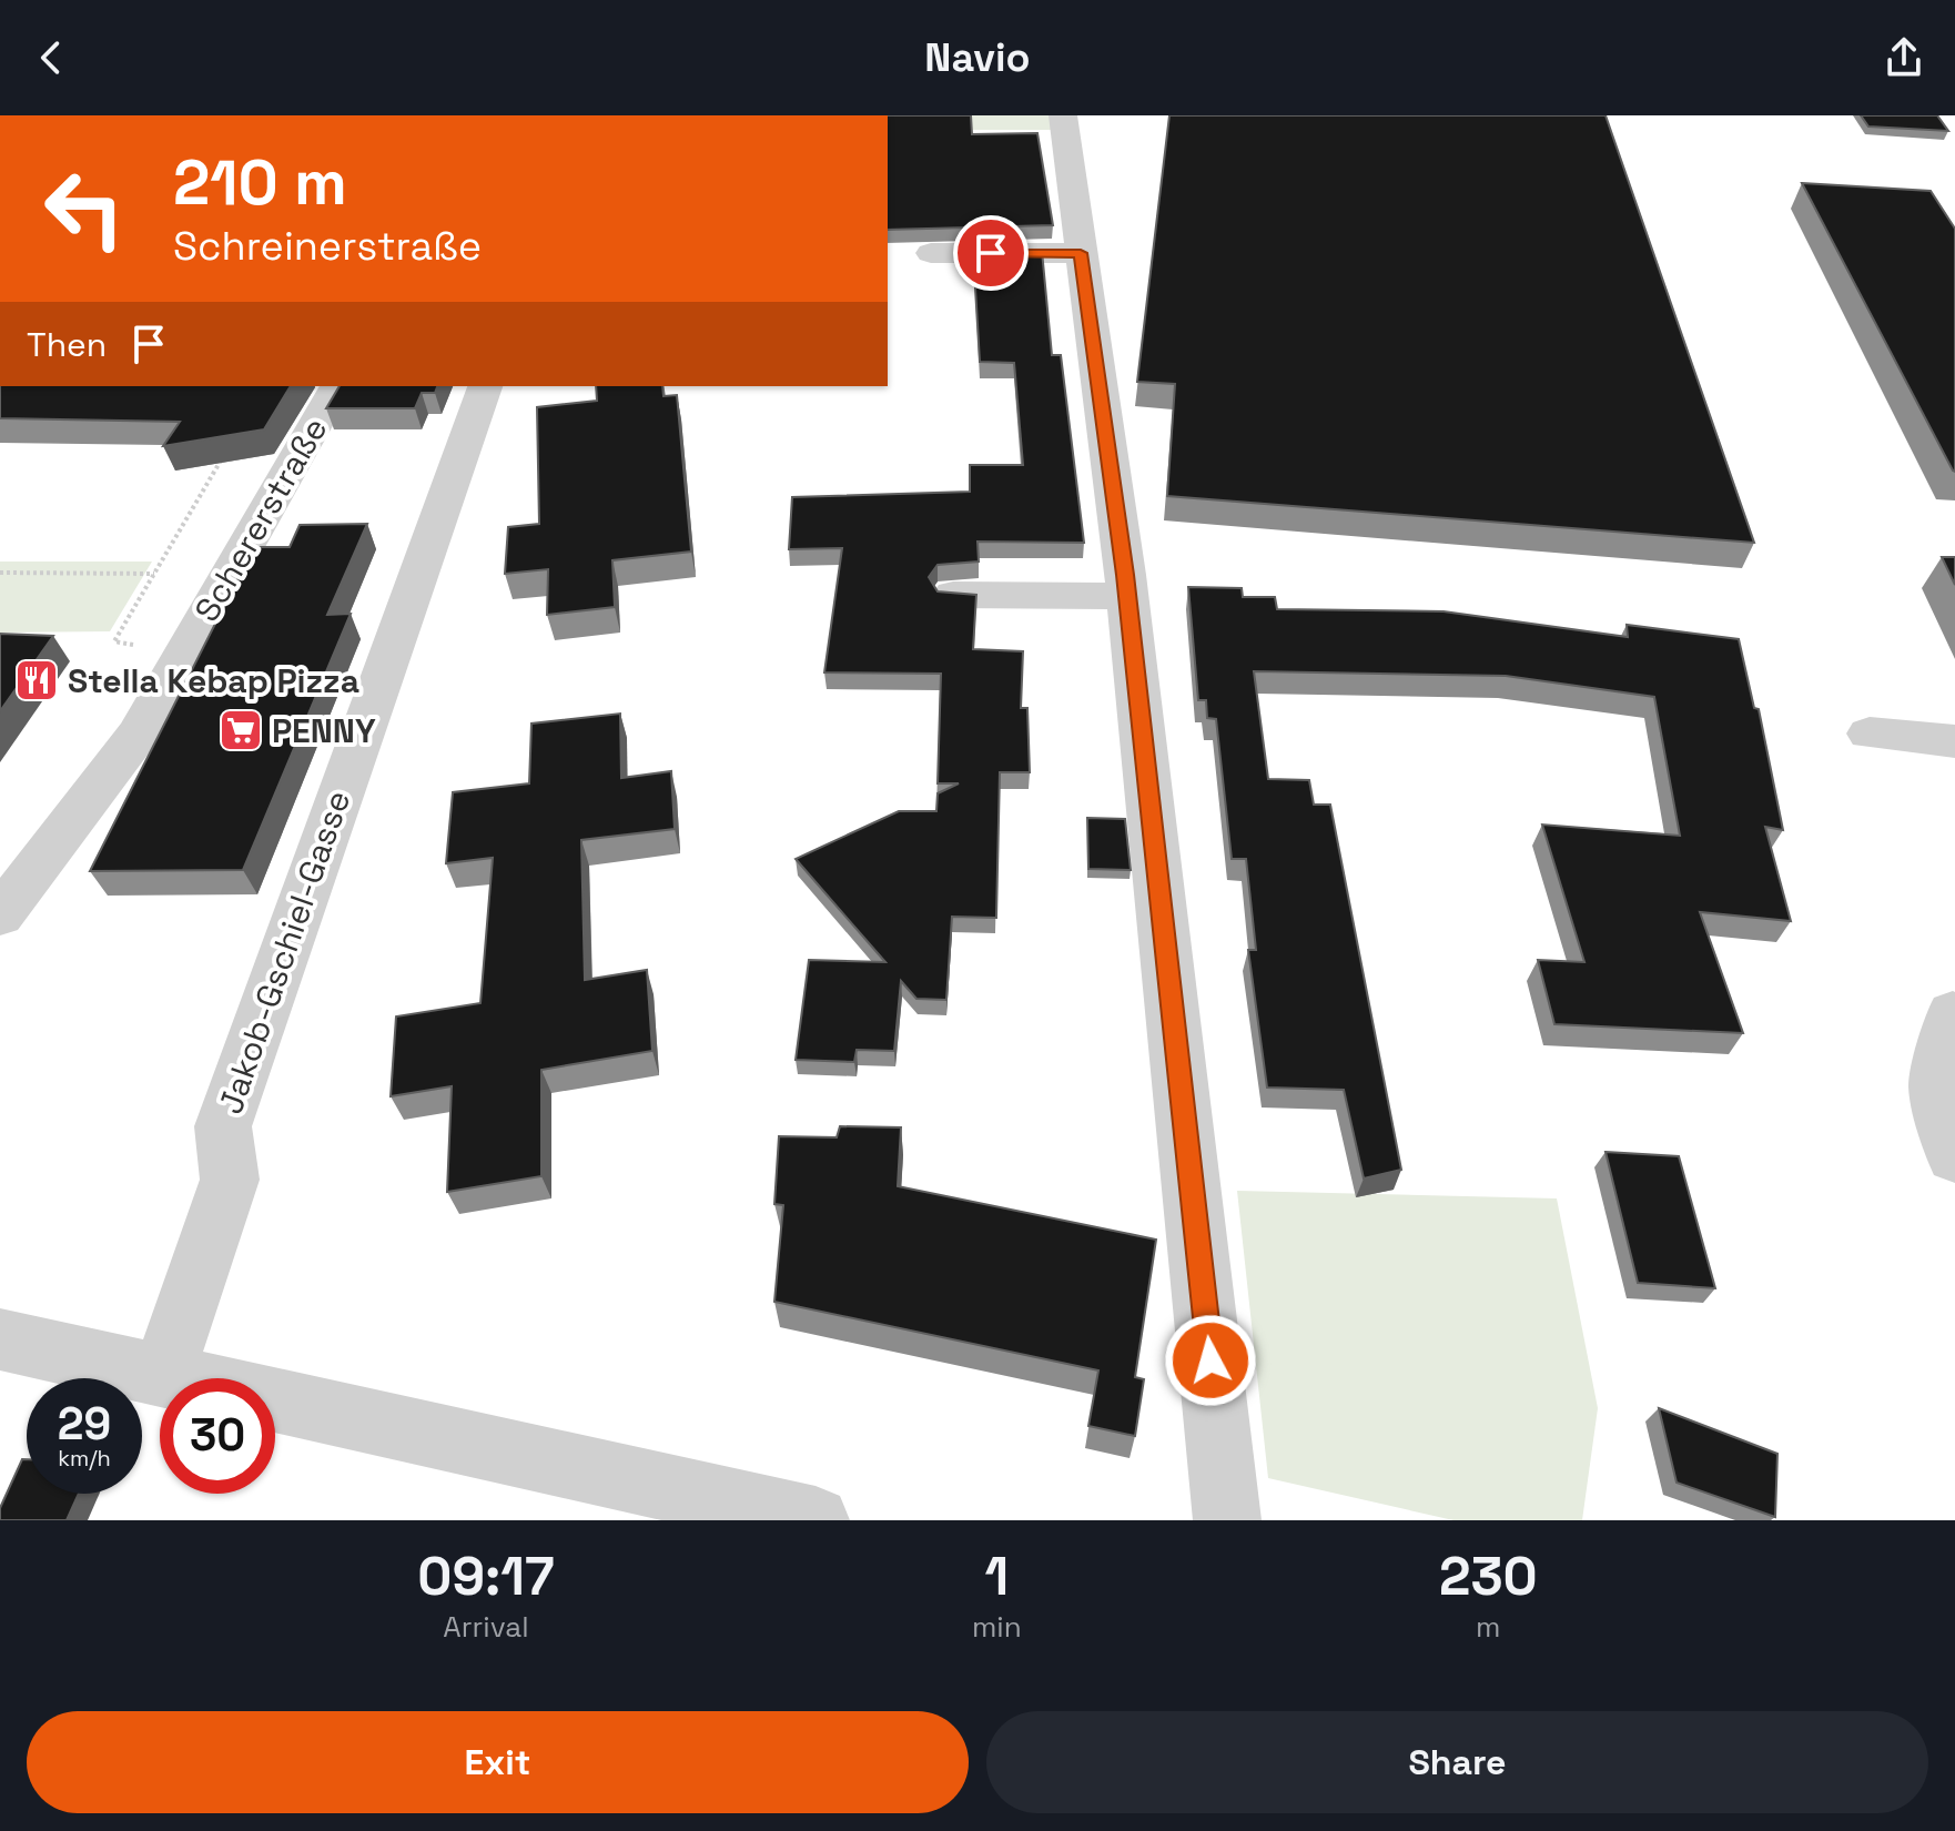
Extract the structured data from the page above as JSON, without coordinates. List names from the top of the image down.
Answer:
{
  "streets": {
    "street": ["Schererstraße", "Jakob-Gschiel-Gasse"]
  },
  "places": {
    "restaurant": ["Stella Kebap Pizza"],
    "supermarket": ["PENNY"]
  },
  "page": {
    "header": "Navio",
    "turn": ["210 m", "Schreinerstraße"],
    "then": "Then",
    "speed": "29 km/h",
    "limit": "30",
    "eta": [
      "09:17",
      "Arrival",
      "1",
      "min",
      "230",
      "m"
    ],
    "buttons": ["Exit", "Share"]
  }
}
